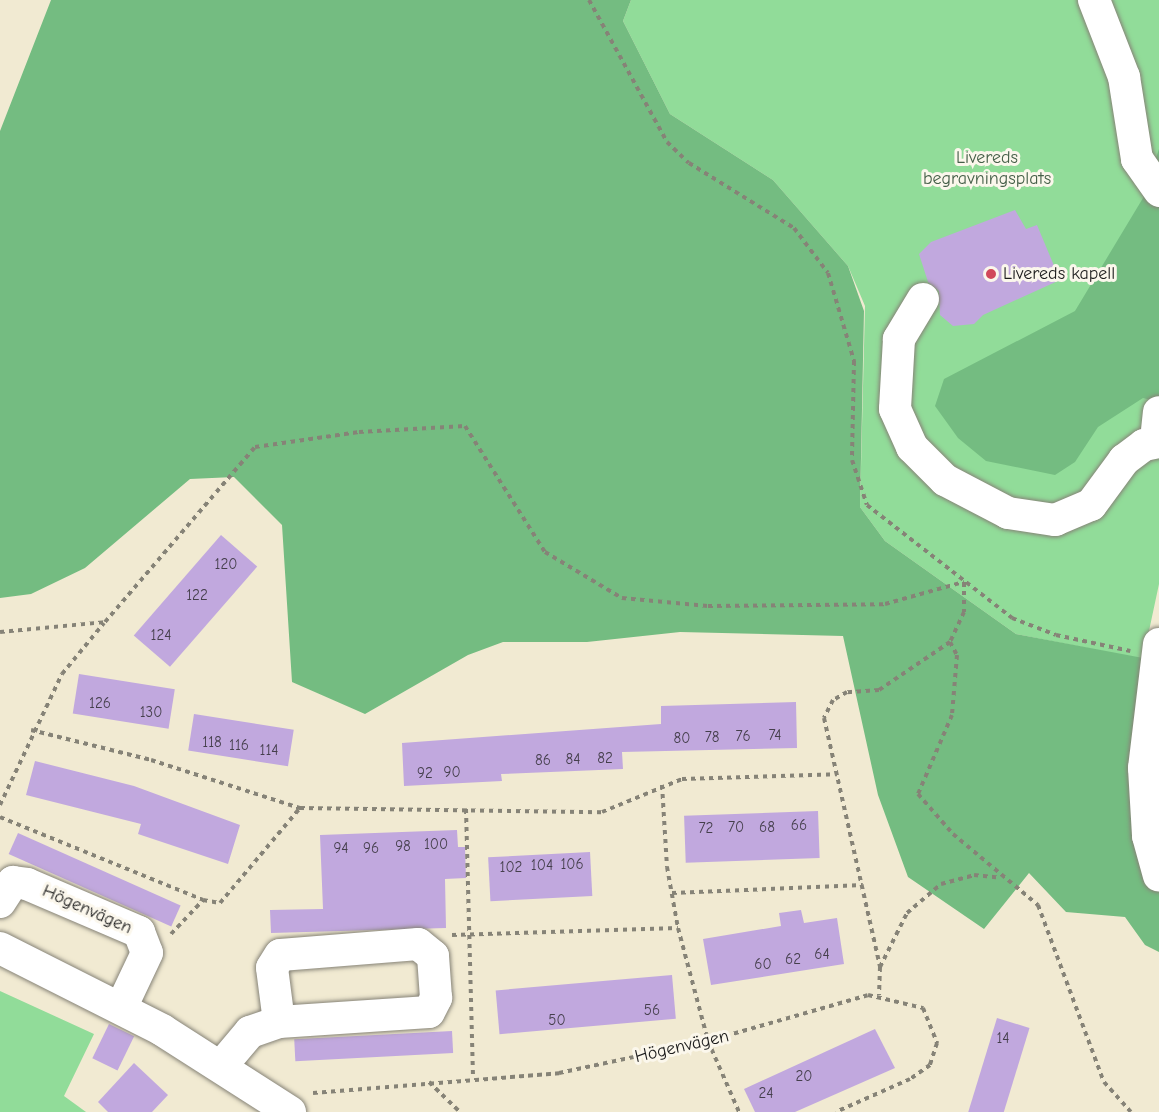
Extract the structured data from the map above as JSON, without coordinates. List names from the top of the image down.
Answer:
{
  "streets": {
    "street": ["Högenvägen"]
  },
  "parks": ["Livereds begravningsplats"],
  "places": ["Livereds kapell"],
  "house_numbers": [
    "120",
    "122",
    "124",
    "126",
    "130",
    "74",
    "76",
    "78",
    "80",
    "118",
    "116",
    "114",
    "82",
    "84",
    "86",
    "90",
    "92",
    "66",
    "70",
    "68",
    "72",
    "100",
    "98",
    "94",
    "96",
    "106",
    "104",
    "102",
    "64",
    "62",
    "60",
    "56",
    "50",
    "14",
    "20",
    "24"
  ]
}
